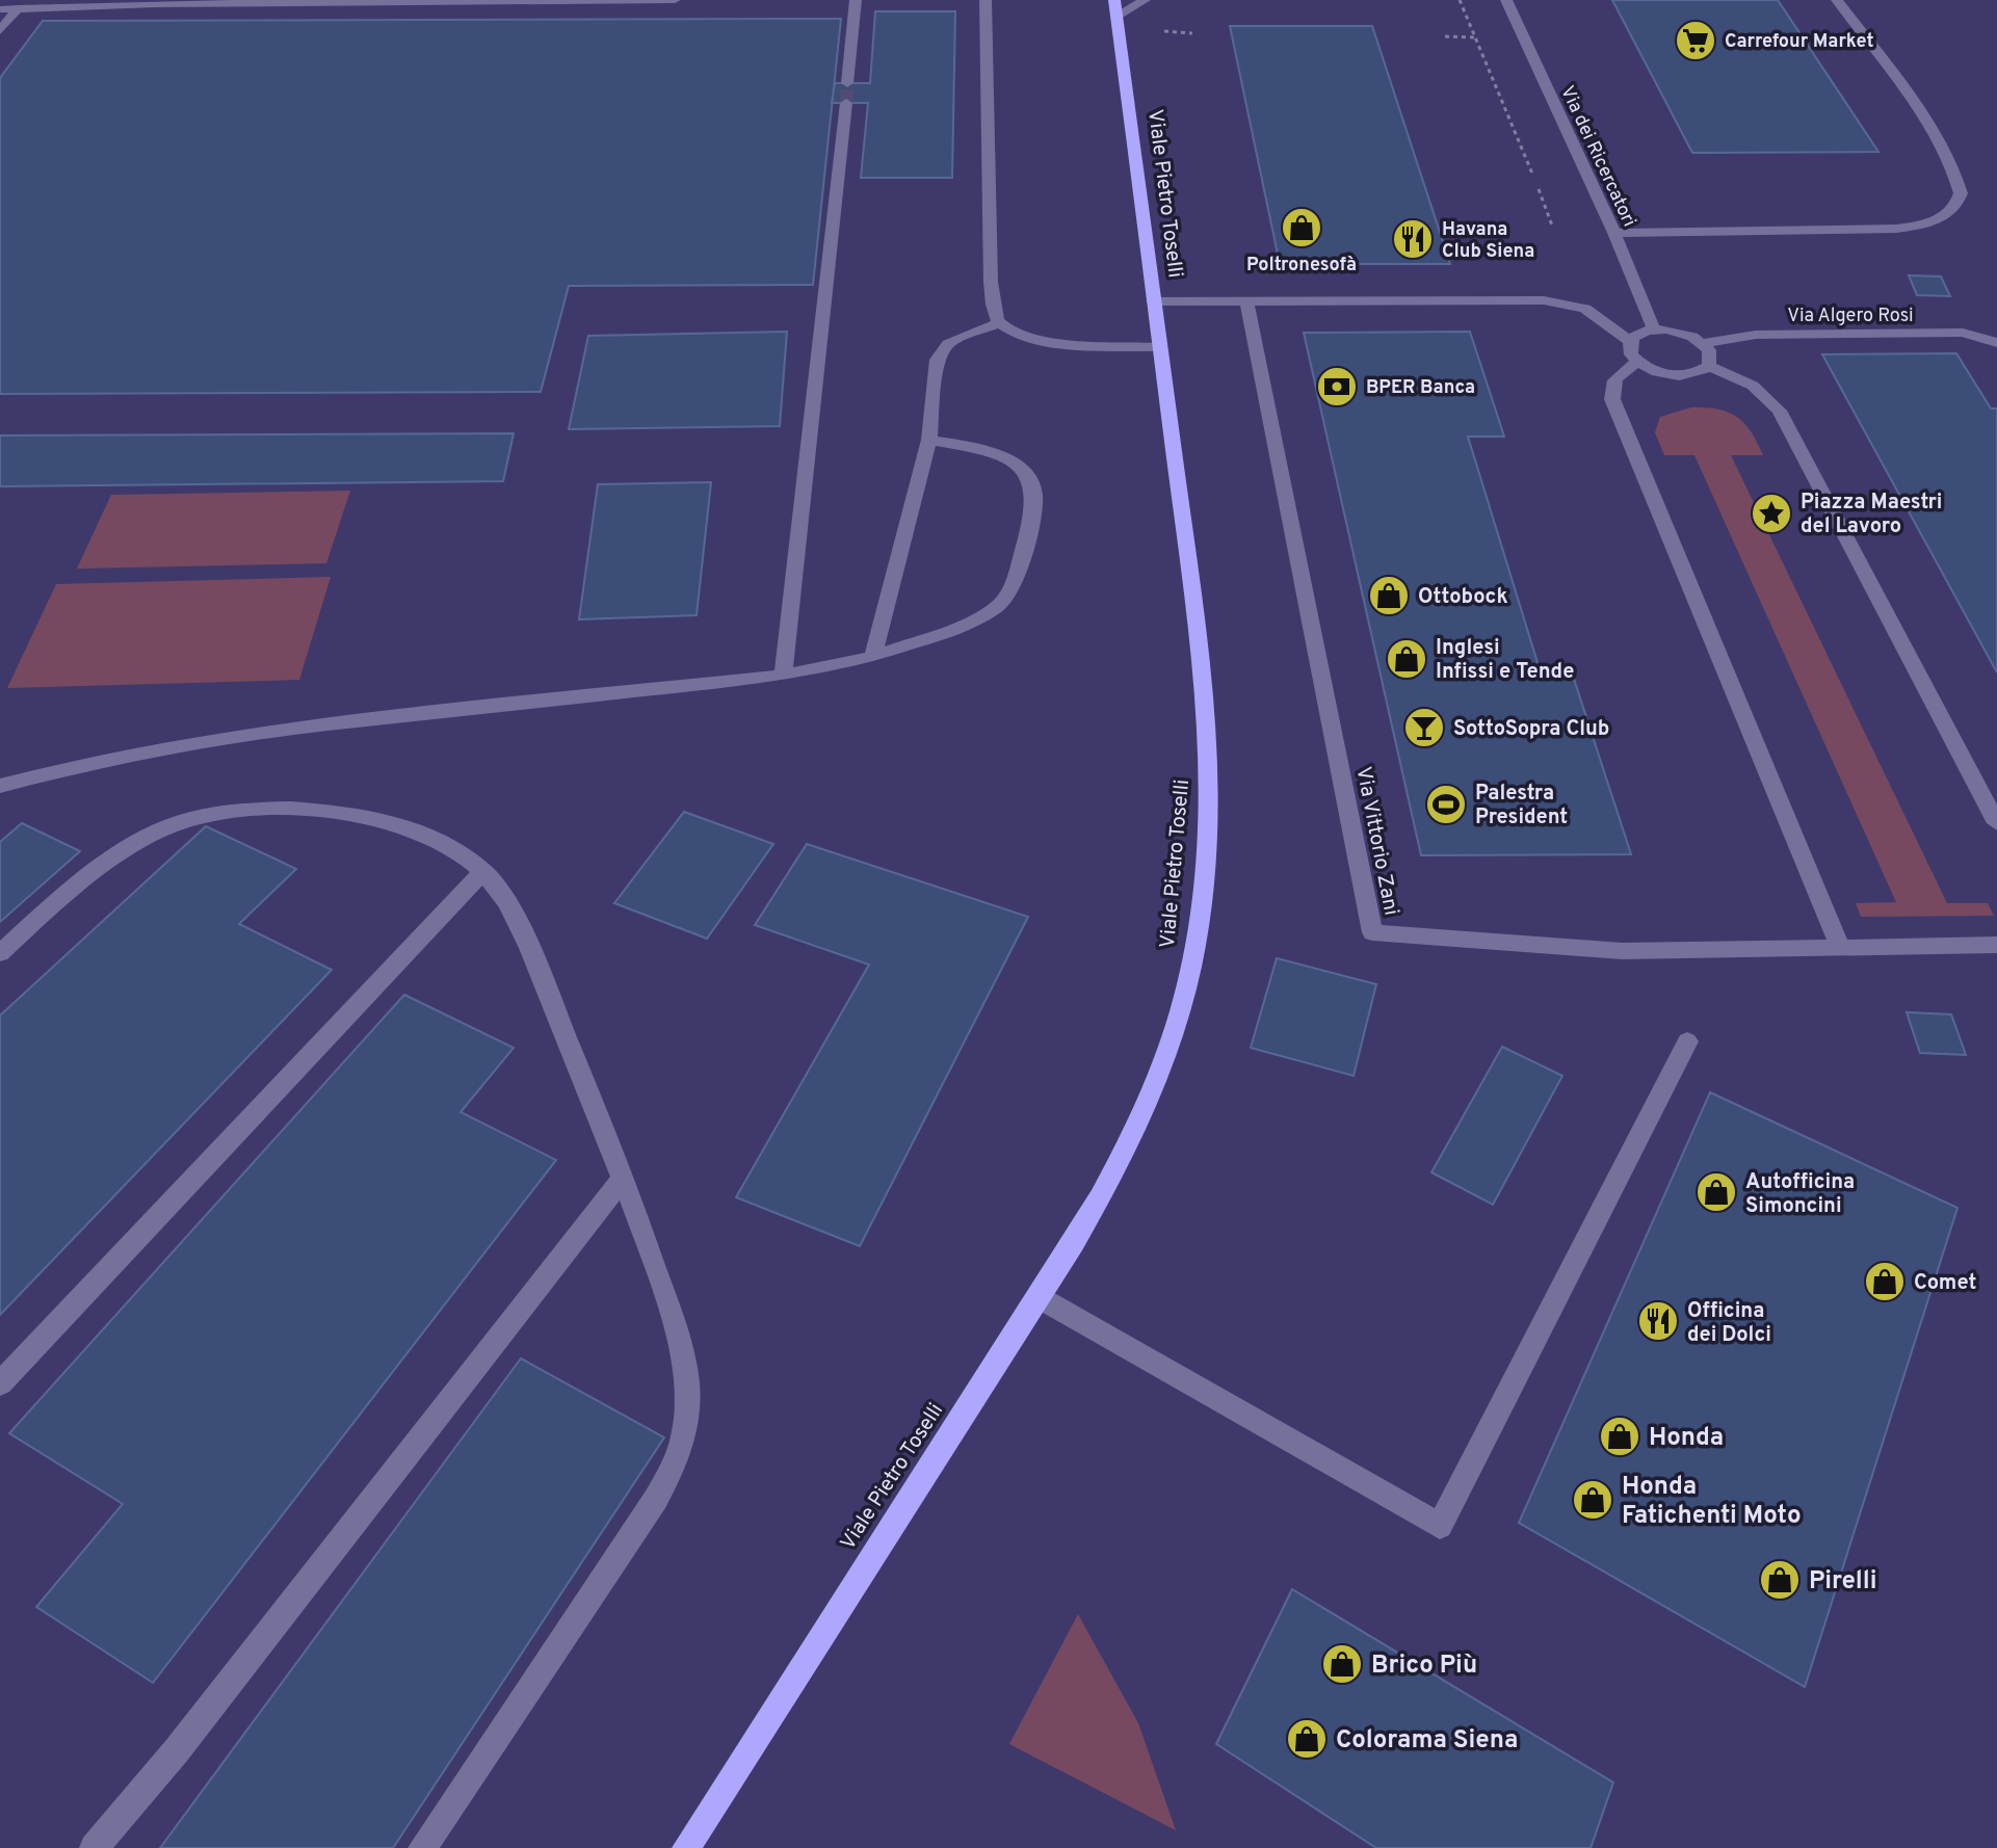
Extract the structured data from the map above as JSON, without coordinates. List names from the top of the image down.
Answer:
{
  "streets": {
    "main road": ["Viale Pietro Toselli"],
    "lane": ["Via dei Ricercatori", "Via Algero Rosi", "Via Vittorio Zani"]
  },
  "places": {
    "supermarket": ["Carrefour Market"],
    "shop": [
      "Poltronesofà",
      "Ottobock",
      "Inglesi Infissi e Tende",
      "Autofficina Simoncini",
      "Comet",
      "Honda",
      "Honda Fatichenti Moto",
      "Pirelli",
      "Brico Più",
      "Colorama Siena"
    ],
    "restaurant": ["Havana Club Siena", "Officina dei Dolci"],
    "bank": ["BPER Banca"],
    "place": ["Piazza Maestri del Lavoro"],
    "bar": ["SottoSopra Club"],
    "sports": ["Palestra President"]
  }
}
